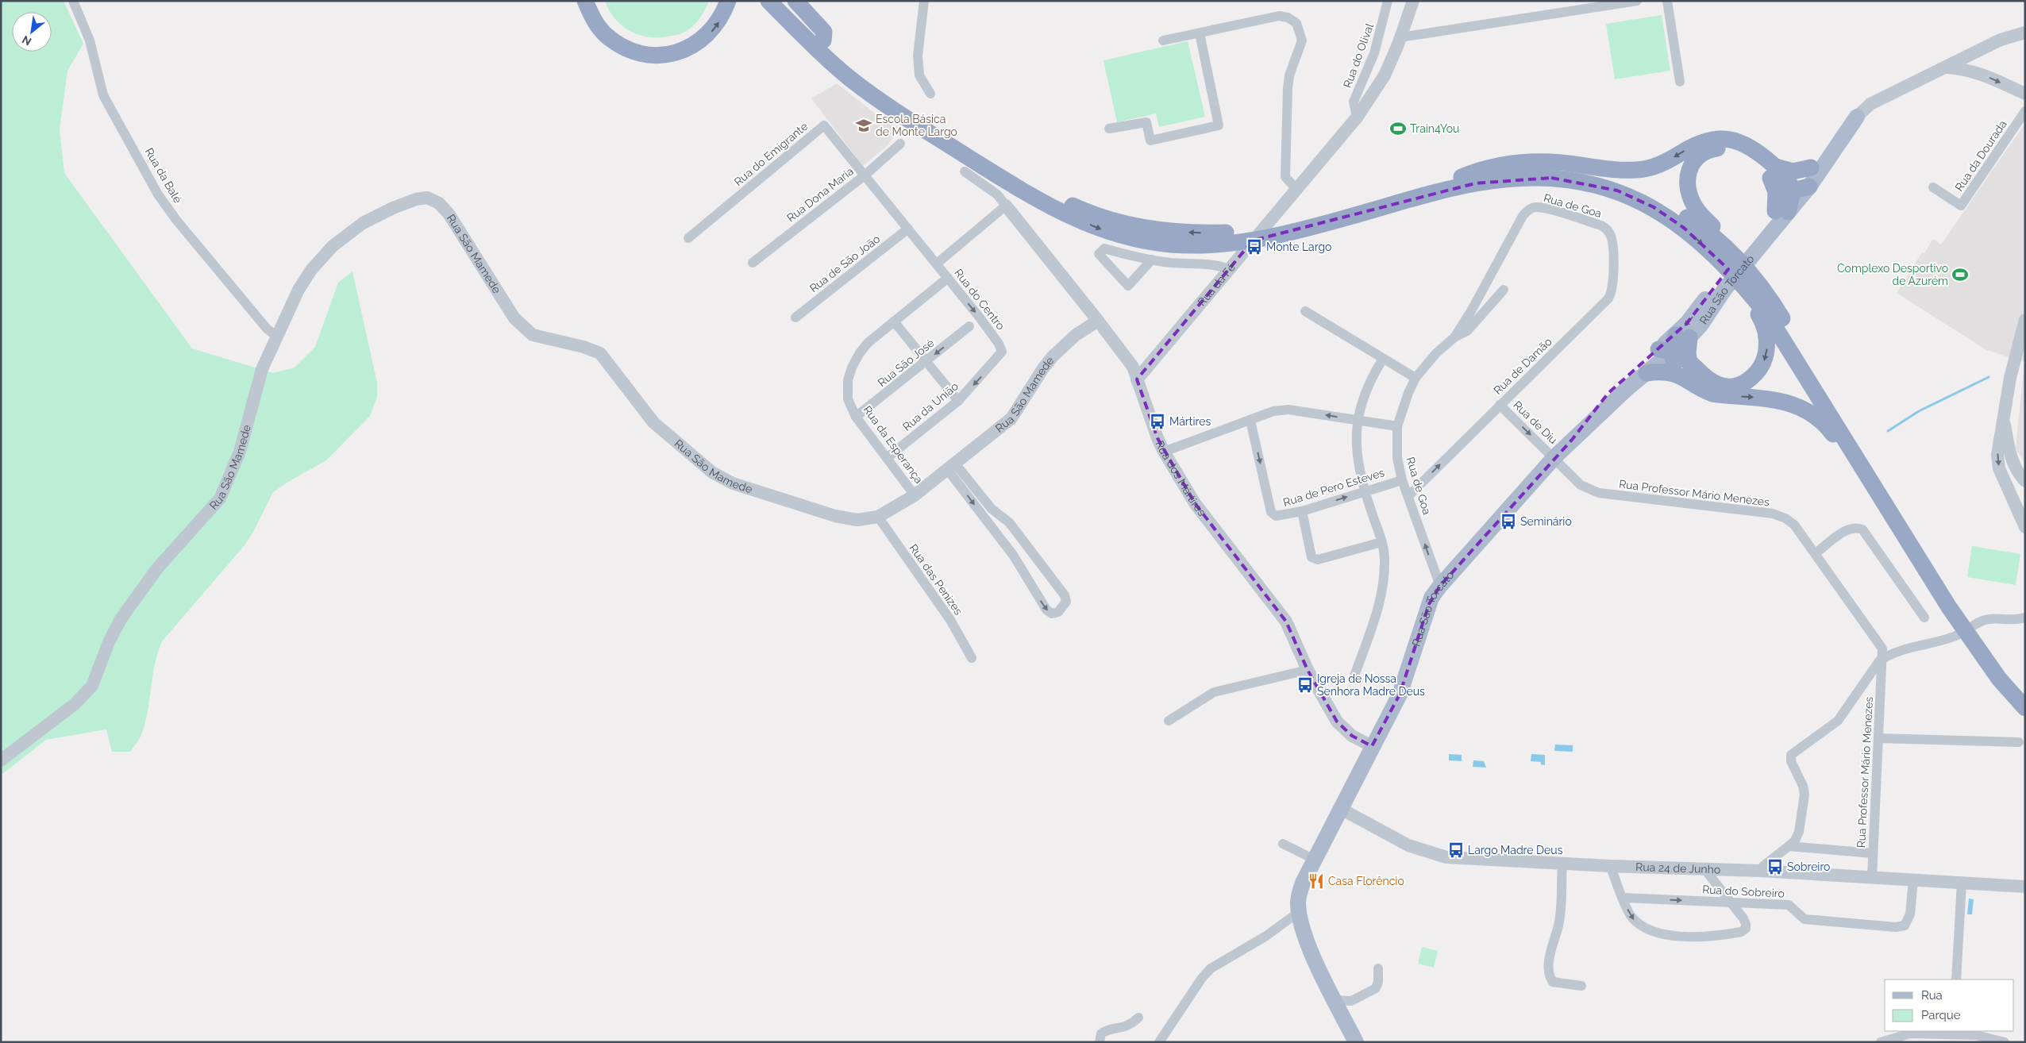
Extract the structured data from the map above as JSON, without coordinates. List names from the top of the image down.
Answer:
{
  "streets": {
    "main road": ["Rua São Torcato"],
    "street": [
      "Rua do Olival",
      "Rua do Emigrante",
      "Rua da Dourada",
      "Rua da Balé",
      "Rua Dona Maria",
      "Rua de Goa",
      "Rua São Mamede",
      "Rua de São João",
      "Rua da Fé",
      "Rua do Centro",
      "Rua São José",
      "Rua de Damão",
      "Rua da União",
      "Rua de Diu",
      "Rua da Esperança",
      "Rua dos Mártires",
      "Rua de Pero Esteves",
      "Rua Professor Mário Menezes",
      "Rua das Penizes",
      "Rua 24 de Junho",
      "Rua do Sobreiro"
    ]
  },
  "crossings": [
    ["Rua do Olival", "Rua da Fé"],
    ["Rua do Emigrante", "Rua Dona Maria"],
    ["Rua do Emigrante", "Rua de São João"],
    ["Rua do Emigrante", "Rua do Centro"],
    ["Rua da Balé", "Rua São Mamede"],
    ["Rua de Goa", "Rua São Torcato"],
    ["Rua de Goa", "Rua de Damão"],
    ["Rua de Goa", "Rua de Pero Esteves"],
    ["Rua São Mamede", "Rua da Esperança"],
    ["Rua São Mamede", "Rua dos Mártires"],
    ["Rua São Mamede", "Rua das Penizes"],
    ["Rua da Fé", "Rua dos Mártires"],
    ["Rua São Torcato", "Rua de Diu"],
    ["Rua São Torcato", "Rua dos Mártires"],
    ["Rua São Torcato", "Rua Professor Mário Menezes"],
    ["Rua São Torcato", "Rua 24 de Junho"],
    ["Rua do Centro", "Rua da União"],
    ["Rua do Centro", "Rua da Esperança"],
    ["Rua São José", "Rua da Esperança"],
    ["Rua de Damão", "Rua de Diu"],
    ["Rua da União", "Rua da Esperança"],
    ["Rua de Diu", "Rua Professor Mário Menezes"],
    ["Rua Professor Mário Menezes", "Rua 24 de Junho"],
    ["Rua 24 de Junho", "Rua do Sobreiro"]
  ],
  "one_way": [
    "Rua São José",
    "Rua de Damão",
    "Rua da União",
    "Rua de Diu"
  ],
  "places": {
    "school or university": ["Escola Básica de Monte Largo"],
    "sports": ["Train4You", "Complexo Desportivo de Azurém"],
    "bus stop": [
      "Monte Largo",
      "Mártires",
      "Seminário",
      "Igreja de Nossa Senhora Madre Deus",
      "Largo Madre Deus",
      "Sobreiro"
    ],
    "restaurant": ["Casa Florêncio"]
  },
  "legend": ["Rua", "Parque"],
  "north": "bottom left"
}
